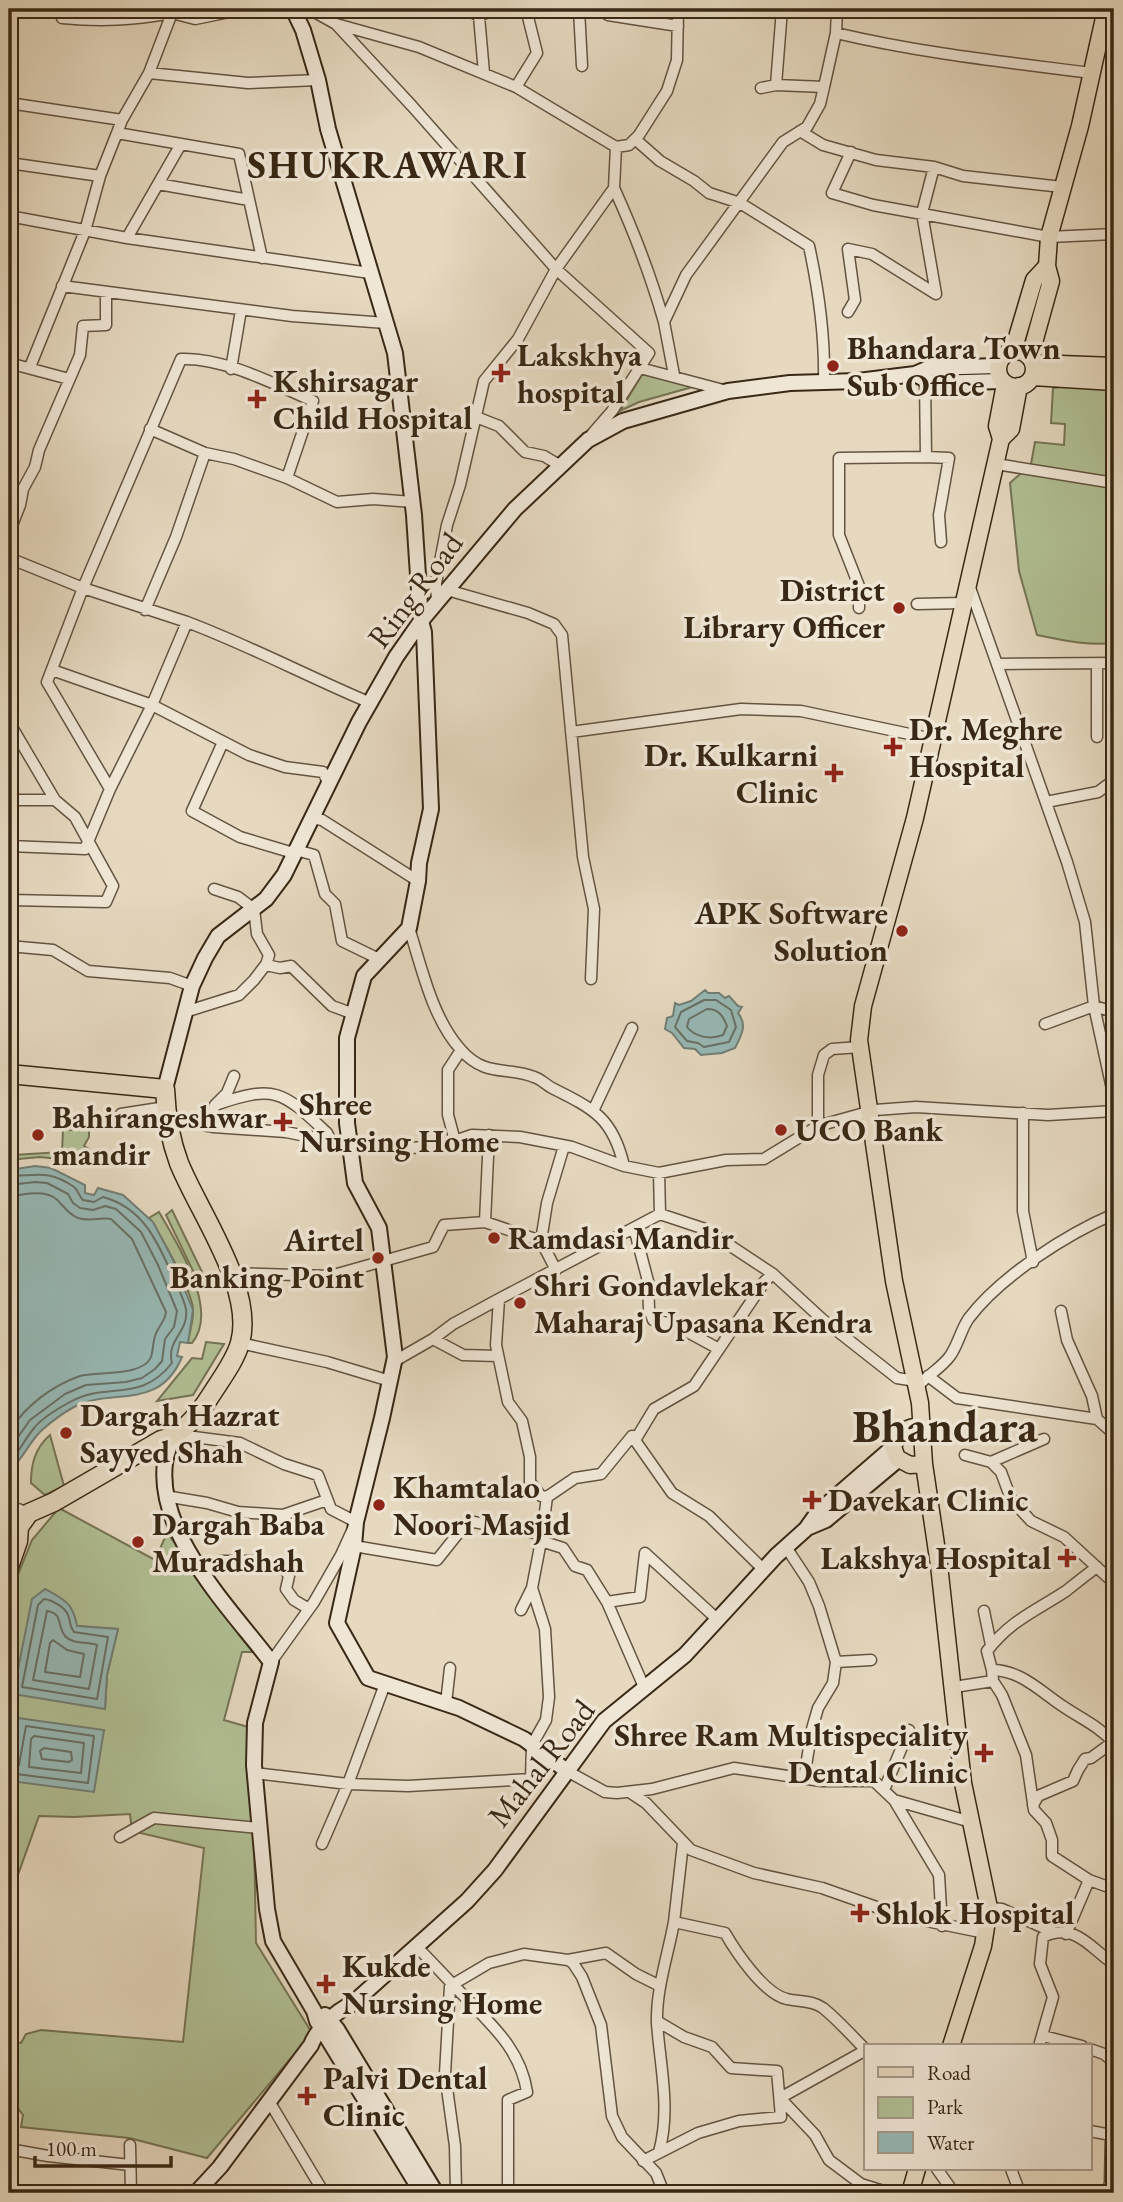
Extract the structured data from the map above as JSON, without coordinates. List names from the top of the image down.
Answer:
{
  "streets": {
    "street": ["Ring Road", "Mahal Road"]
  },
  "districts": ["SHUKRAWARI", "Bhandara"],
  "places": {
    "other": [
      "Bhandara Town Sub Office",
      "District Library Officer",
      "APK Software Solution",
      "UCO Bank",
      "Bahirangeshwar mandir",
      "Ramdasi Mandir",
      "Airtel Banking Point",
      "Shri Gondavlekar Maharaj Upasana Kendra",
      "Dargah Hazrat Sayyed Shah",
      "Khamtalao Noori Masjid",
      "Dargah Baba Muradshah"
    ],
    "health": [
      "Lakskhya hospital",
      "Kshirsagar Child Hospital",
      "Dr. Meghre Hospital",
      "Dr. Kulkarni Clinic",
      "Shree Nursing Home",
      "Davekar Clinic",
      "Lakshya Hospital",
      "Shree Ram Multispeciality Dental Clinic",
      "Shlok Hospital",
      "Kukde Nursing Home",
      "Palvi Dental Clinic"
    ]
  },
  "legend": ["Road", "Park", "Water"],
  "scale_bar": "100 m"
}
